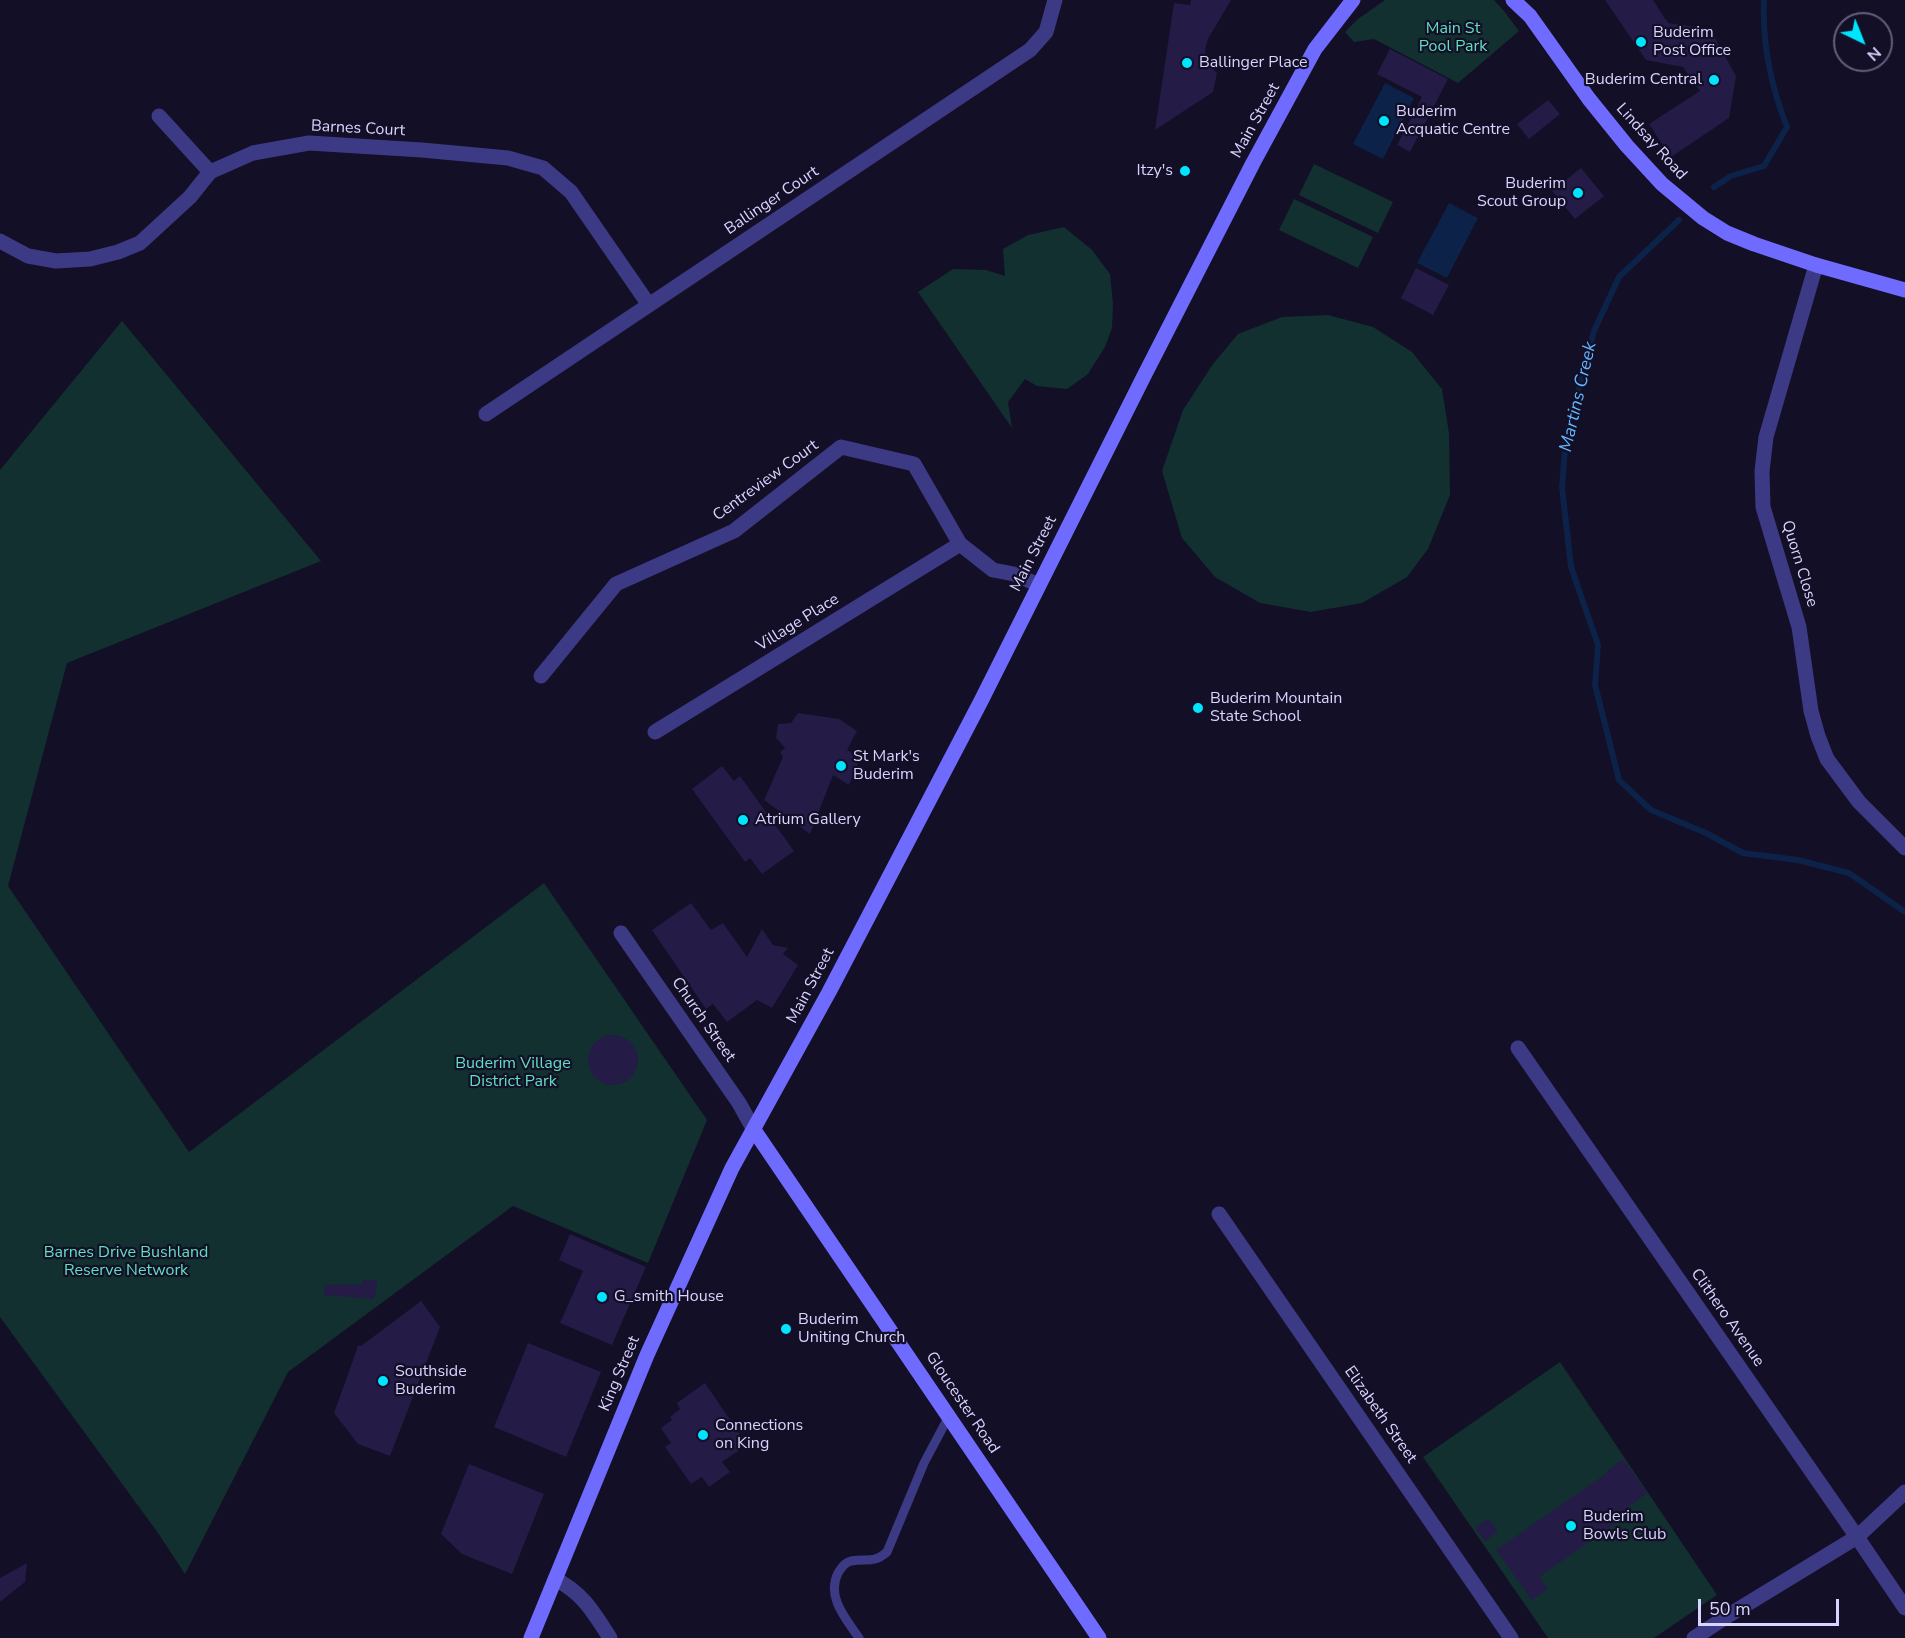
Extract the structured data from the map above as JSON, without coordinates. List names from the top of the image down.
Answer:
{
  "streets": {
    "main road": [
      "Main Street",
      "Lindsay Road",
      "King Street",
      "Gloucester Road"
    ],
    "street": [
      "Barnes Court",
      "Ballinger Court",
      "Centreview Court",
      "Quorn Close",
      "Village Place",
      "Church Street",
      "Clithero Avenue",
      "Elizabeth Street"
    ]
  },
  "crossings": [
    ["Main Street", "Centreview Court"],
    ["Main Street", "Church Street"],
    ["Main Street", "King Street"],
    ["Main Street", "Gloucester Road"],
    ["Barnes Court", "Ballinger Court"],
    ["Lindsay Road", "Quorn Close"],
    ["Centreview Court", "Village Place"],
    ["Church Street", "King Street"],
    ["Church Street", "Gloucester Road"],
    ["King Street", "Gloucester Road"]
  ],
  "water": ["Martins Creek"],
  "parks": ["Main St Pool Park", "Buderim Village District Park", "Barnes Drive Bushland Reserve Network"],
  "places": [
    "Buderim Post Office",
    "Ballinger Place",
    "Buderim Central",
    "Buderim Acquatic Centre",
    "Itzy's",
    "Buderim Scout Group",
    "Buderim Mountain State School",
    "St Mark's Buderim",
    "Atrium Gallery",
    "G_smith House",
    "Buderim Uniting Church",
    "Southside Buderim",
    "Connections on King",
    "Buderim Bowls Club"
  ],
  "scale_bar": "50 m",
  "north": "bottom right"
}
